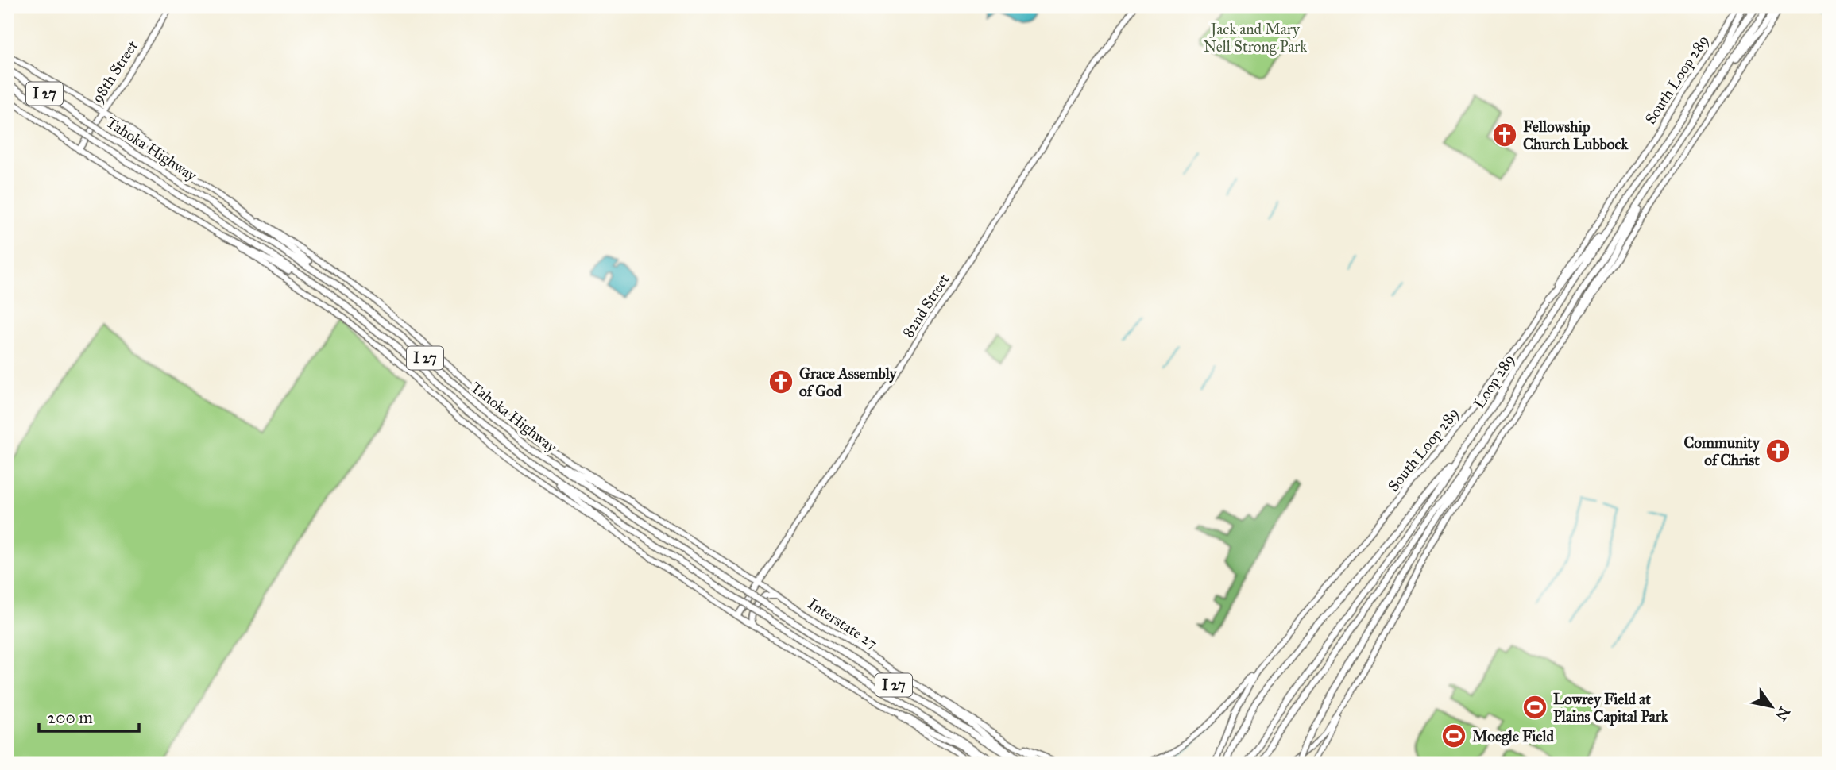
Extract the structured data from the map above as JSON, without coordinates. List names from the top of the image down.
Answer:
{
  "streets": {
    "highway": ["I 27", "Tahoka Highway", "Loop 289"],
    "main road": [
      "98th Street",
      "South Loop 289",
      "82nd Street",
      "Interstate 27"
    ]
  },
  "crossings": [
    ["98th Street", "Tahoka Highway"],
    ["Tahoka Highway", "Interstate 27"],
    ["82nd Street", "Interstate 27"]
  ],
  "parks": ["Jack and Mary Nell Strong Park"],
  "places": {
    "church": ["Fellowship Church Lubbock", "Grace Assembly of God", "Community of Christ"],
    "sports": ["Lowrey Field at Plains Capital Park", "Moegle Field"]
  },
  "scale_bar": "200 m",
  "north": "bottom right"
}
